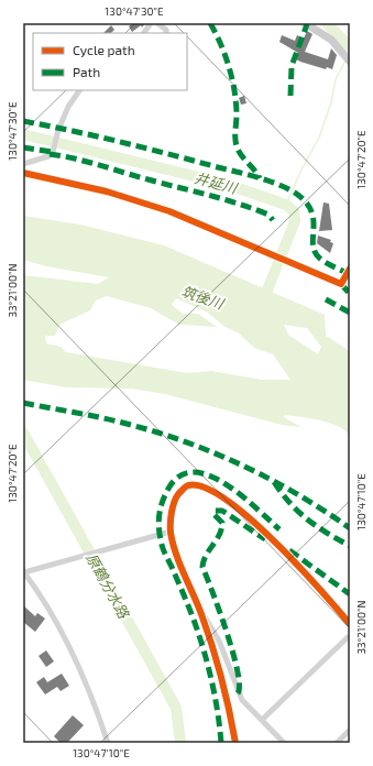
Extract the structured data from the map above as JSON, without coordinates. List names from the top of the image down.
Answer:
{
  "water": ["井延川", "筑後川", "原鶴分水路"],
  "legend": ["Cycle path", "Path"],
  "coordinates": [
    "130°47'30\"E",
    "130°47'20\"E",
    "33°21'00\"N",
    "130°47'10\"E"
  ]
}
